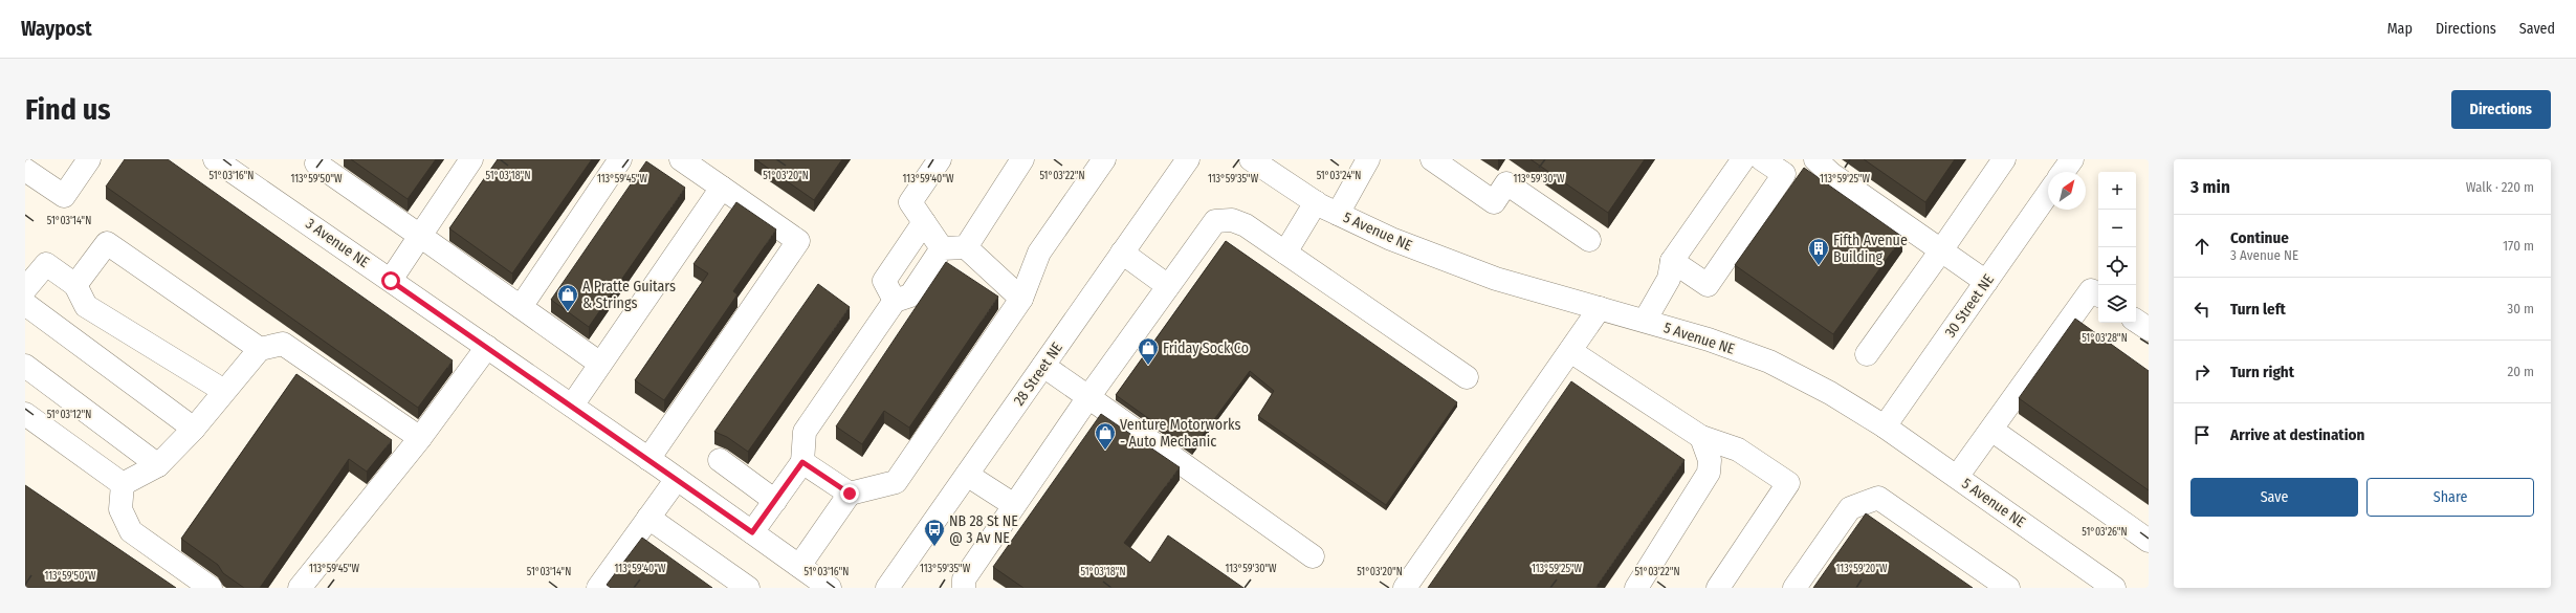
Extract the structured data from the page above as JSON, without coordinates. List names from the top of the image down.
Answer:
{
  "streets": {
    "street": [
      "5 Avenue NE",
      "3 Avenue NE",
      "30 Street NE",
      "28 Street NE"
    ]
  },
  "crossings": [
    ["5 Avenue NE", "30 Street NE"]
  ],
  "places": {
    "building": ["Fifth Avenue Building"],
    "shop": ["A Pratte Guitars & Strings", "Friday Sock Co", "Venture Motorworks - Auto Mechanic"],
    "bus stop": ["NB 28 St NE @ 3 Av NE"]
  },
  "north": "top right",
  "page": {
    "header": "Waypost",
    "nav": ["Map", "Directions", "Saved"],
    "buttons": [
      "Directions",
      ["Save", "Share"]
    ],
    "title": "Find us",
    "heading": ["3 min", "Walk · 220 m"],
    "map_buttons": ["+", "−"],
    "list": [
      ["Continue", "3 Avenue NE", "170 m"],
      ["Turn left", "30 m"],
      ["Turn right", "20 m"],
      "Arrive at destination"
    ]
  },
  "coordinates": [
    "51°03'16\"N",
    "51°03'18\"N",
    "51°03'20\"N",
    "51°03'22\"N",
    "51°03'24\"N",
    "113°59'50\"W",
    "113°59'45\"W",
    "113°59'40\"W",
    "113°59'35\"W",
    "113°59'30\"W",
    "113°59'25\"W",
    "51°03'14\"N",
    "51°03'28\"N",
    "51°03'12\"N",
    "51°03'26\"N",
    "113°59'20\"W"
  ]
}
